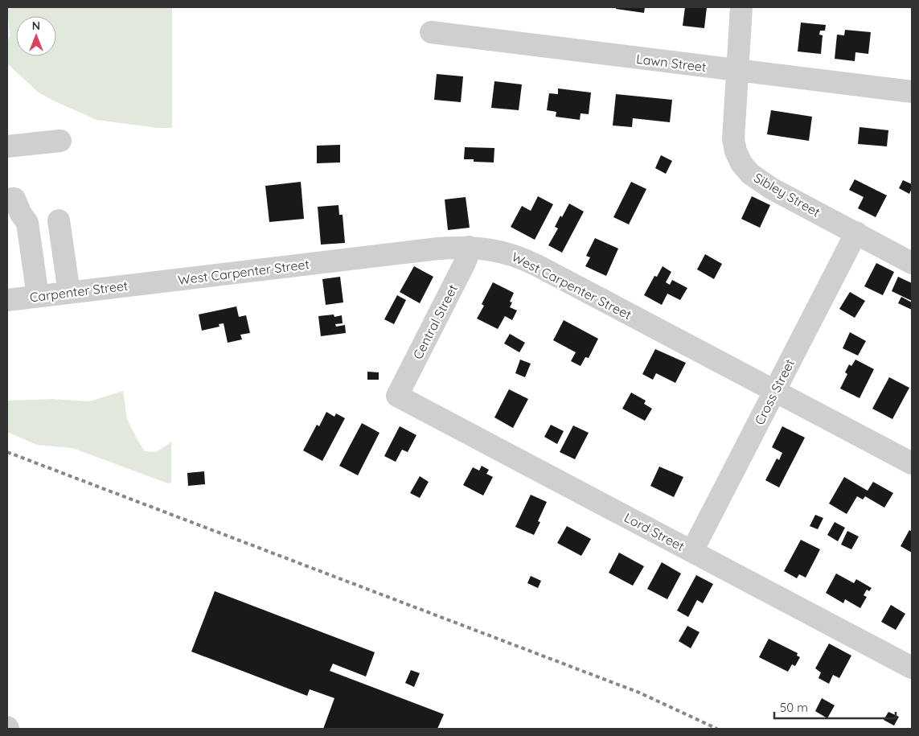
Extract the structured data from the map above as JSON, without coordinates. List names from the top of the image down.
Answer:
{
  "streets": {
    "street": [
      "Lawn Street",
      "Sibley Street",
      "West Carpenter Street",
      "Carpenter Street",
      "Central Street",
      "Cross Street",
      "Lord Street"
    ]
  },
  "crossings": [
    ["Lawn Street", "Sibley Street"],
    ["Sibley Street", "Cross Street"],
    ["West Carpenter Street", "Carpenter Street"],
    ["West Carpenter Street", "Central Street"],
    ["West Carpenter Street", "Cross Street"],
    ["Central Street", "Lord Street"],
    ["Cross Street", "Lord Street"]
  ],
  "scale_bar": "50 m",
  "north": "top"
}
